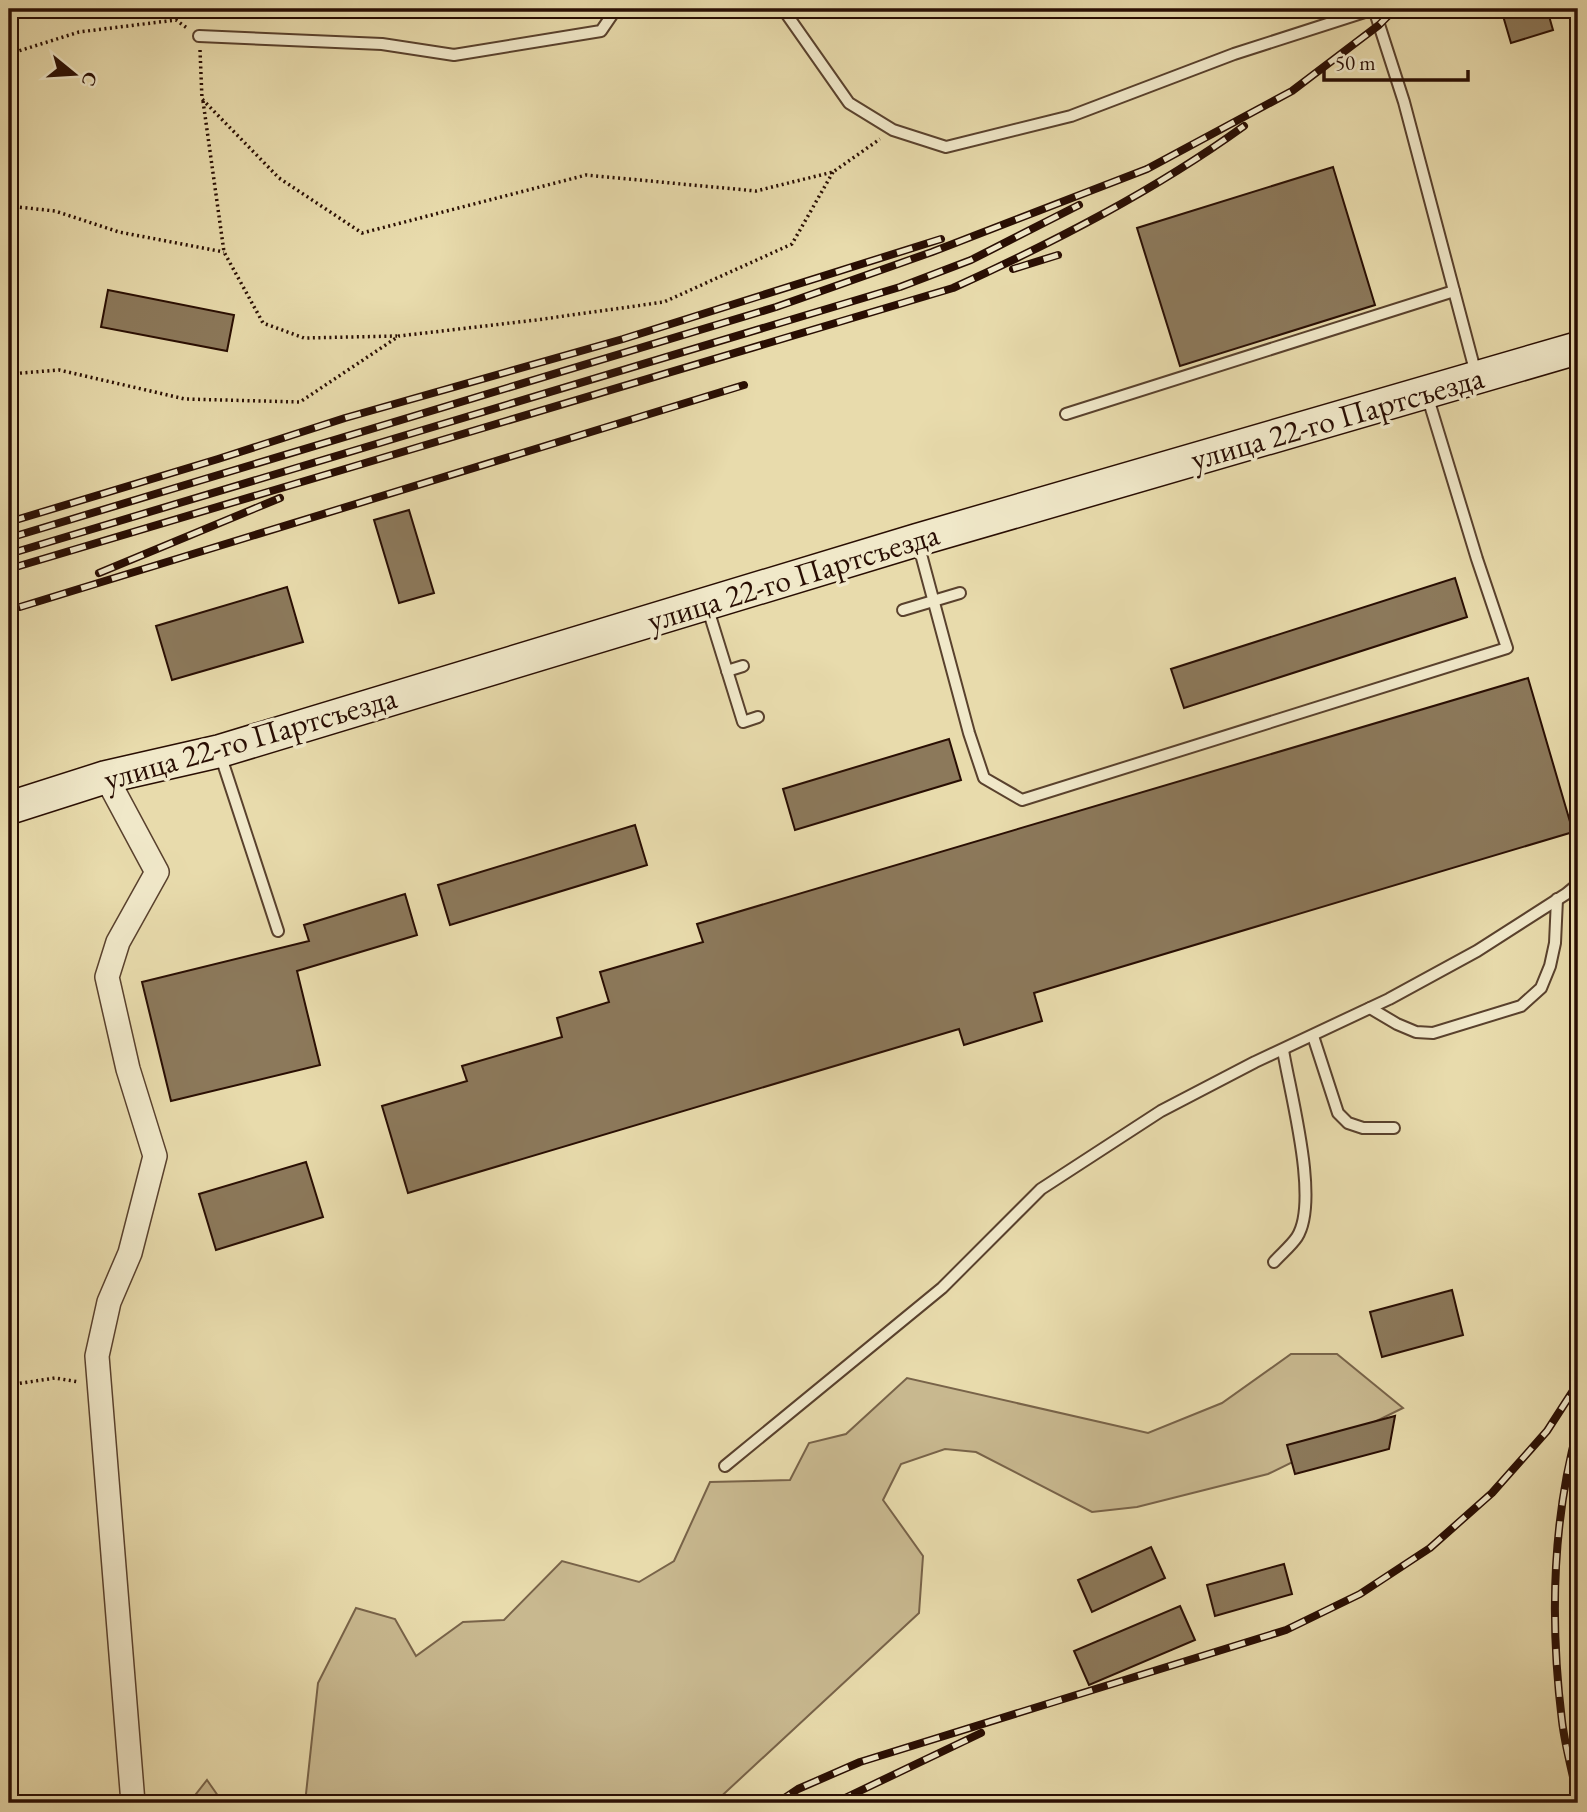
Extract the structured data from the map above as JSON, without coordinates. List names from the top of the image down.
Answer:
{
  "streets": {
    "street": ["улица 22-го Партсъезда"]
  },
  "scale_bar": "50 m",
  "north": "right"
}
